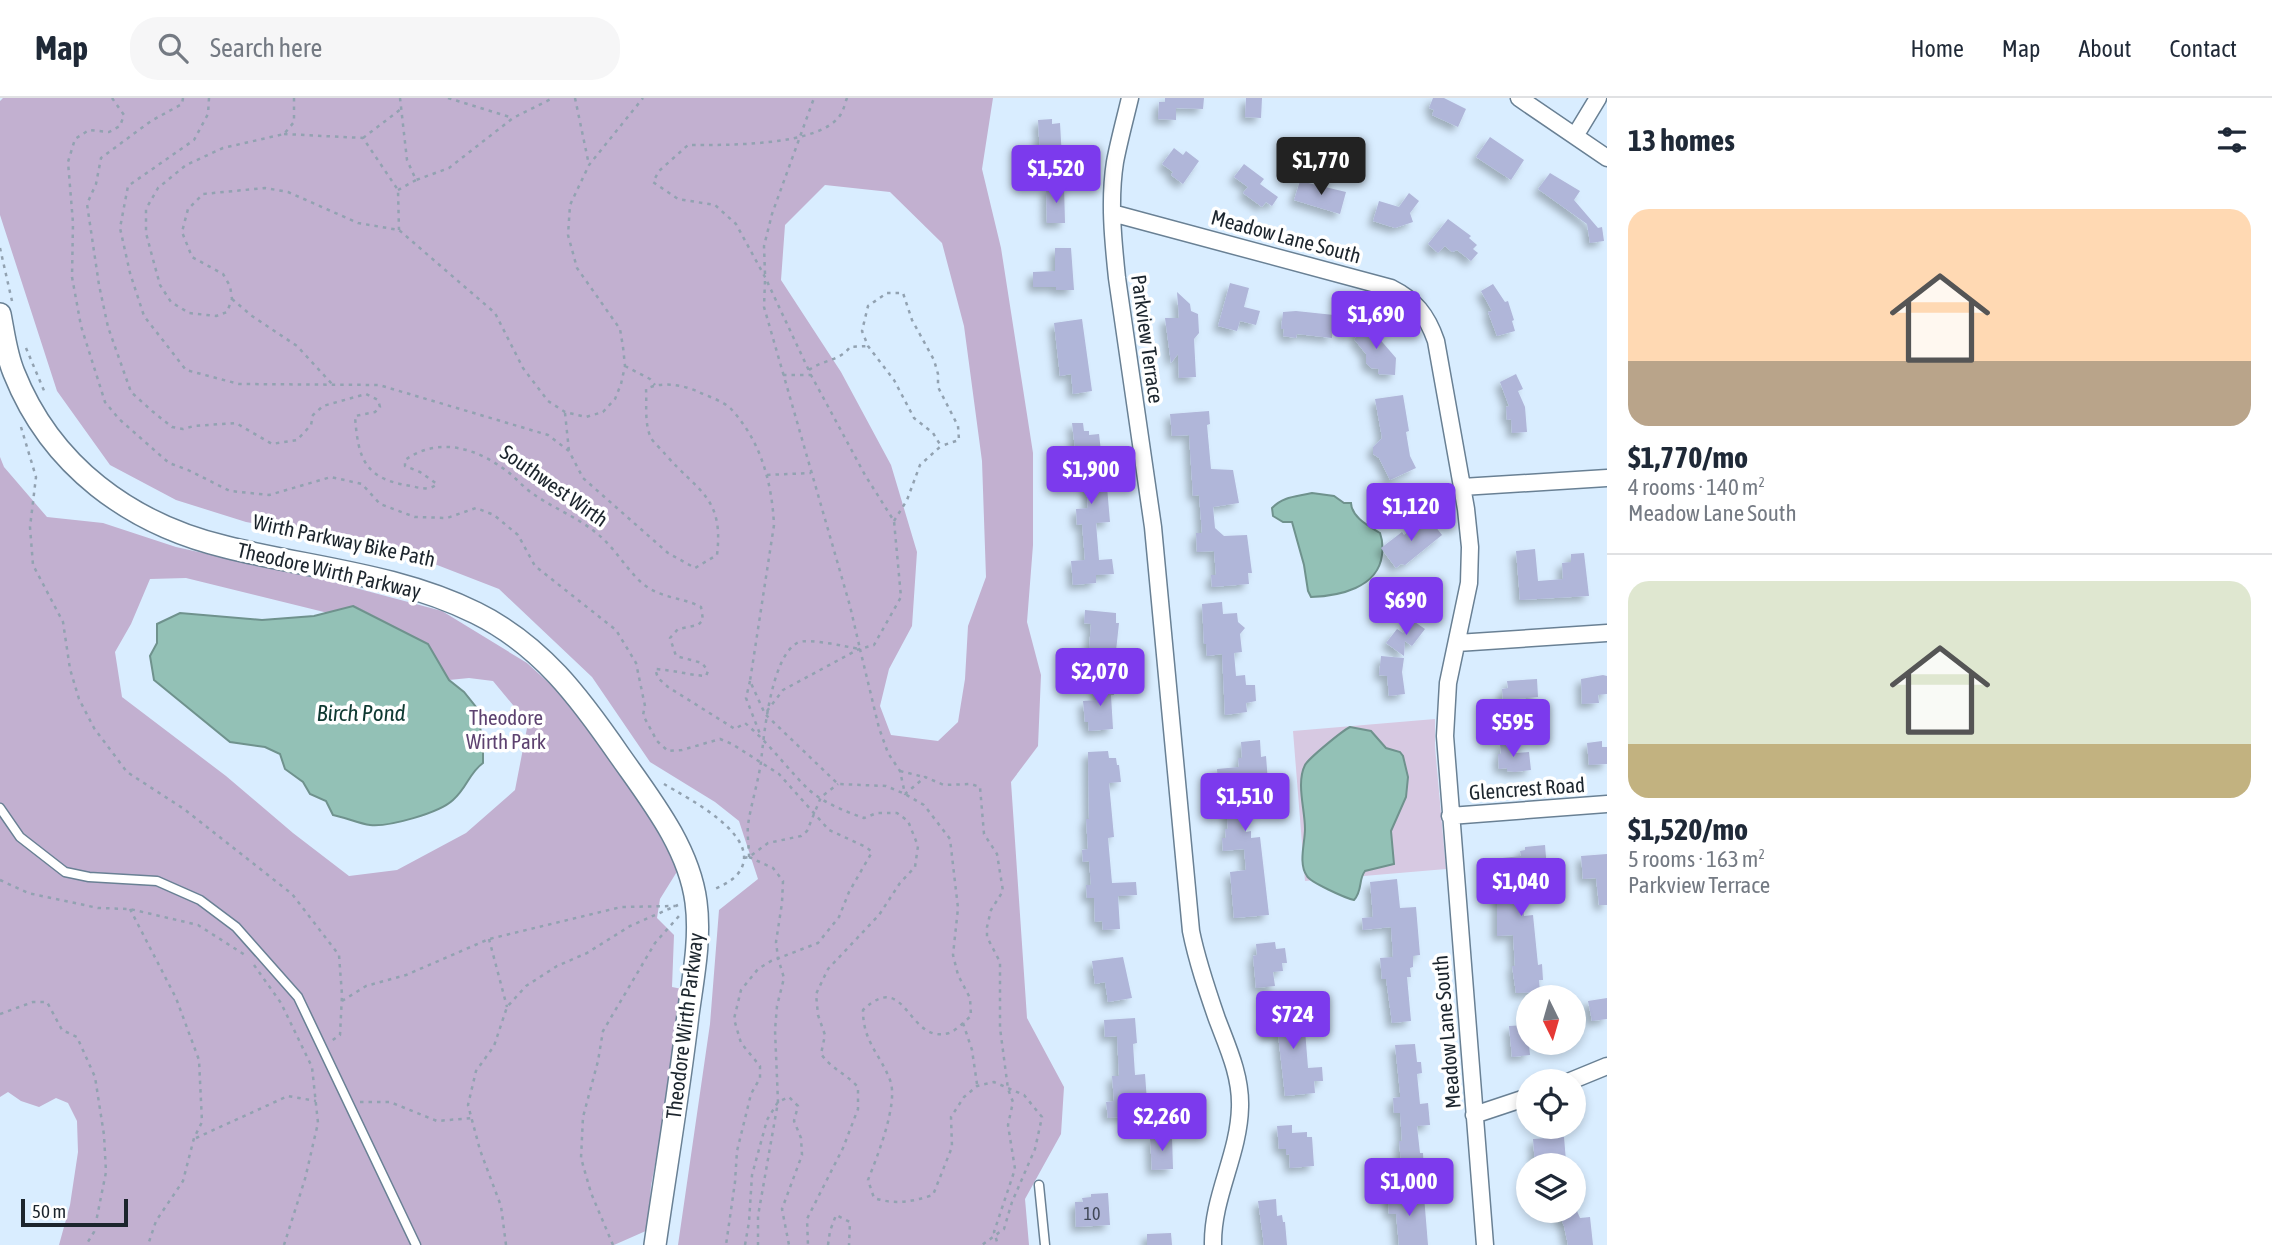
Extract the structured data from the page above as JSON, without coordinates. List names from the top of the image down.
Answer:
{
  "streets": {
    "street": [
      "Meadow Lane South",
      "Parkview Terrace",
      "Theodore Wirth Parkway",
      "Glencrest Road"
    ],
    "path": ["Southwest Wirth"]
  },
  "crossings": [
    ["Meadow Lane South", "Parkview Terrace"],
    ["Meadow Lane South", "Glencrest Road"]
  ],
  "water": ["Birch Pond"],
  "parks": ["Theodore Wirth Park"],
  "house_numbers": ["10"],
  "scale_bar": "50 m",
  "north": "bottom",
  "page": {
    "header": "Map",
    "search": "Search here",
    "nav": [
      "Home",
      "Map",
      "About",
      "Contact"
    ],
    "heading": "13 homes",
    "price": [
      "$1,770",
      "$1,520",
      "$1,690",
      "$1,900",
      "$1,120",
      "$690",
      "$2,070",
      "$595",
      "$1,510",
      "$1,040",
      "$724",
      "$2,260",
      "$1,000"
    ],
    "list": [
      {
        "name": "$1,770/mo",
        "note": "4 rooms · 140 m² · Meadow Lane South"
      },
      {
        "name": "$1,520/mo",
        "note": "5 rooms · 163 m² · Parkview Terrace"
      }
    ],
    "scale": "50 m"
  }
}
